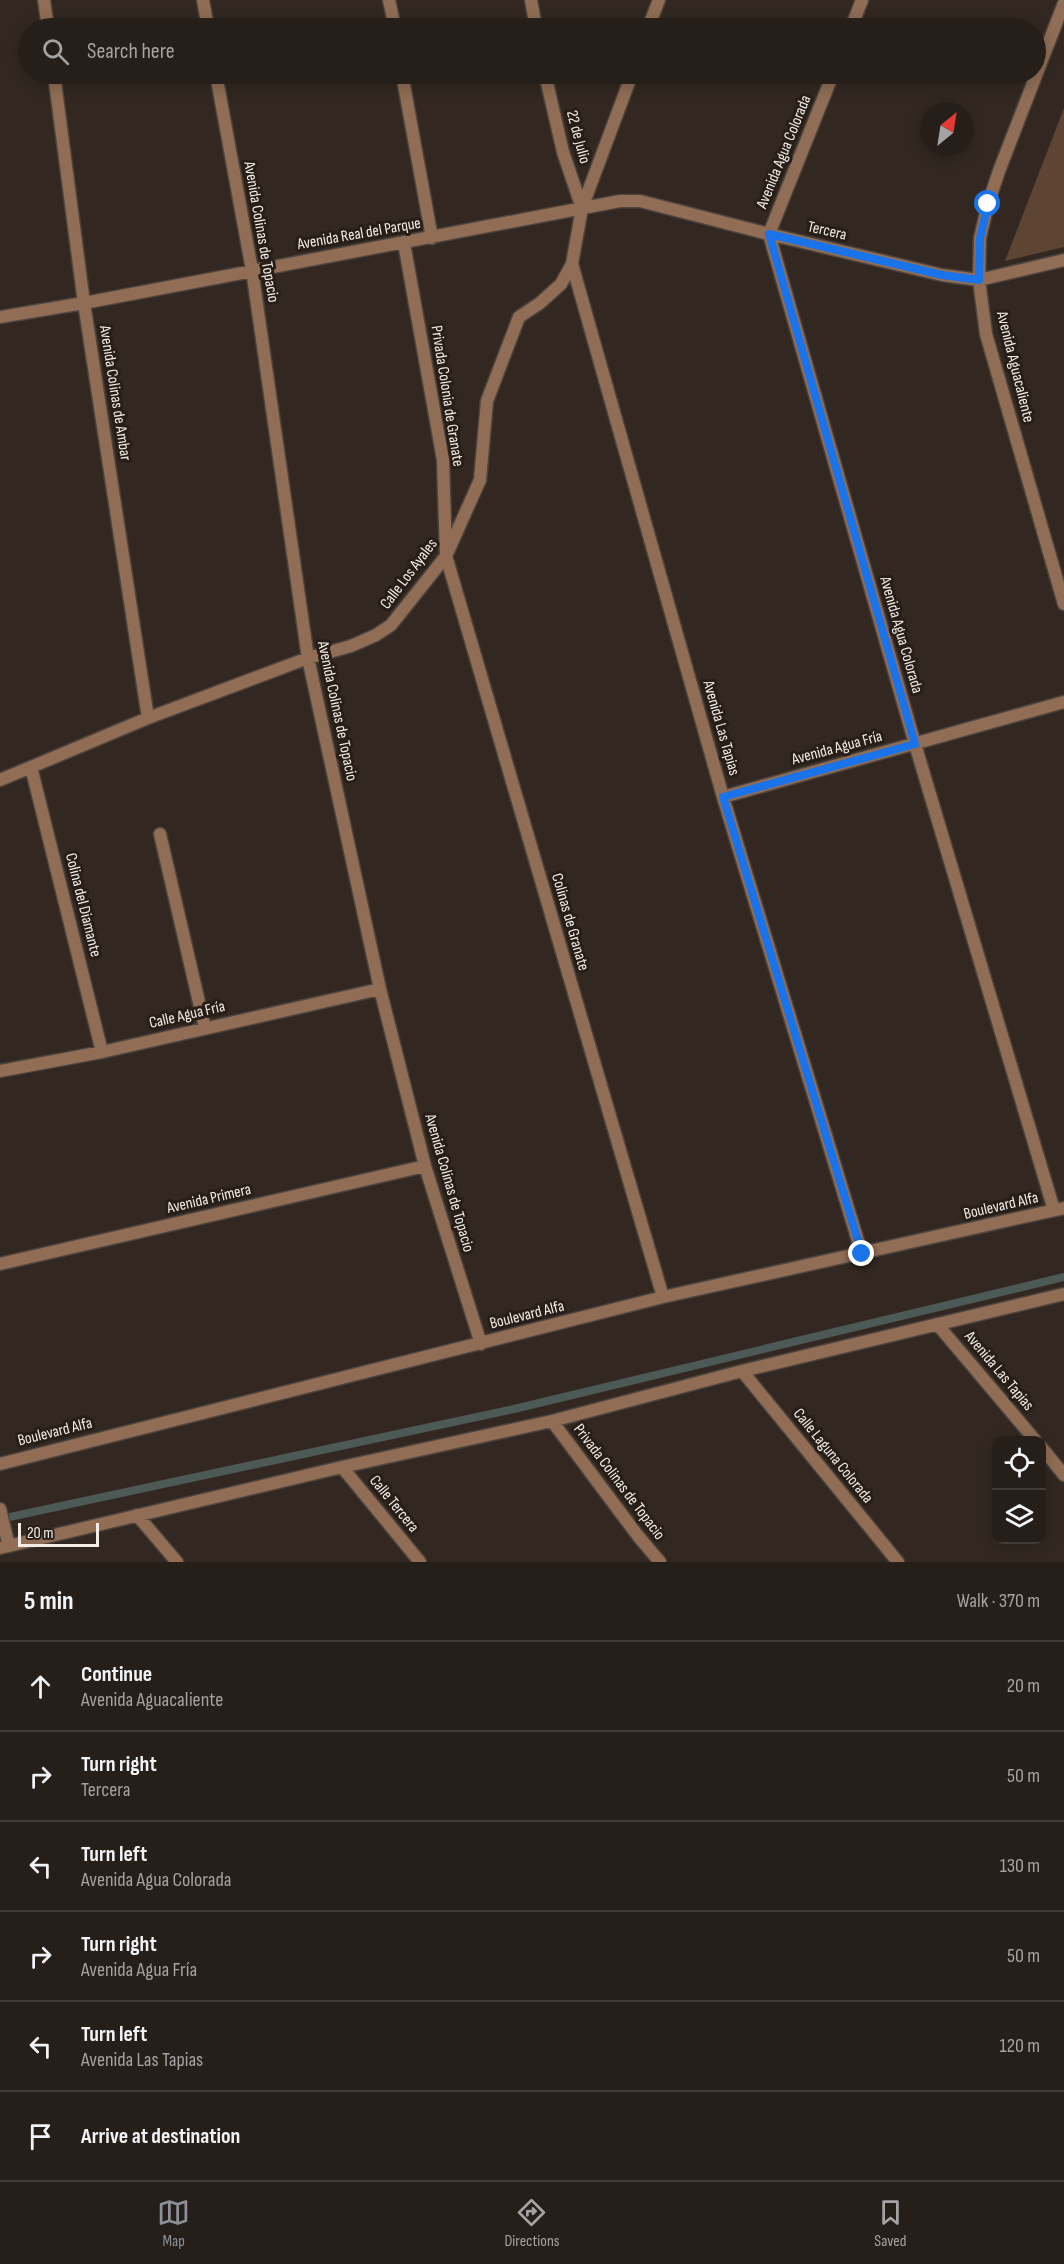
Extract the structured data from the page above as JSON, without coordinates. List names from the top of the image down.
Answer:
{
  "streets": {
    "street": [
      "22 de Julio",
      "Avenida Agua Colorada",
      "Tercera",
      "Avenida Colinas de Topacio",
      "Avenida Real del Parque",
      "Avenida Aguacaliente",
      "Avenida Colinas de Ambar",
      "Privada Colonia de Granate",
      "Calle Los Ayales",
      "Avenida Las Tapias",
      "Avenida Agua Fría",
      "Colina del Diamante",
      "Colinas de Granate",
      "Calle Agua Fría",
      "Avenida Primera",
      "Boulevard Alfa",
      "Calle Laguna Colorada",
      "Privada Colinas de Topacio",
      "Calle Tercera"
    ]
  },
  "crossings": [
    ["22 de Julio", "Tercera"],
    ["22 de Julio", "Avenida Real del Parque"],
    ["22 de Julio", "Avenida Las Tapias"],
    ["Avenida Agua Colorada", "Tercera"],
    ["Avenida Agua Colorada", "Avenida Agua Fría"],
    ["Avenida Agua Colorada", "Boulevard Alfa"],
    ["Tercera", "Avenida Real del Parque"],
    ["Tercera", "Avenida Aguacaliente"],
    ["Tercera", "Avenida Las Tapias"],
    ["Avenida Colinas de Topacio", "Avenida Real del Parque"],
    ["Avenida Colinas de Topacio", "Calle Los Ayales"],
    ["Avenida Colinas de Topacio", "Calle Agua Fría"],
    ["Avenida Colinas de Topacio", "Avenida Primera"],
    ["Avenida Colinas de Topacio", "Boulevard Alfa"],
    ["Avenida Real del Parque", "Avenida Colinas de Ambar"],
    ["Avenida Real del Parque", "Privada Colonia de Granate"],
    ["Avenida Real del Parque", "Avenida Las Tapias"],
    ["Avenida Colinas de Ambar", "Calle Los Ayales"],
    ["Privada Colonia de Granate", "Calle Los Ayales"],
    ["Privada Colonia de Granate", "Colinas de Granate"],
    ["Calle Los Ayales", "Avenida Las Tapias"],
    ["Calle Los Ayales", "Colina del Diamante"],
    ["Calle Los Ayales", "Colinas de Granate"],
    ["Avenida Las Tapias", "Avenida Agua Fría"],
    ["Avenida Las Tapias", "Boulevard Alfa"],
    ["Colina del Diamante", "Calle Agua Fría"],
    ["Colinas de Granate", "Boulevard Alfa"]
  ],
  "scale_bar": "20 m",
  "north": "top right",
  "page": {
    "search": "Search here",
    "scale": "20 m",
    "heading": ["5 min", "Walk · 370 m"],
    "list": [
      ["Continue", "Avenida Aguacaliente", "20 m"],
      ["Turn right", "Tercera", "50 m"],
      ["Turn left", "Avenida Agua Colorada", "130 m"],
      ["Turn right", "Avenida Agua Fría", "50 m"],
      ["Turn left", "Avenida Las Tapias", "120 m"],
      "Arrive at destination"
    ],
    "nav": ["Map", "Directions", "Saved"]
  }
}
